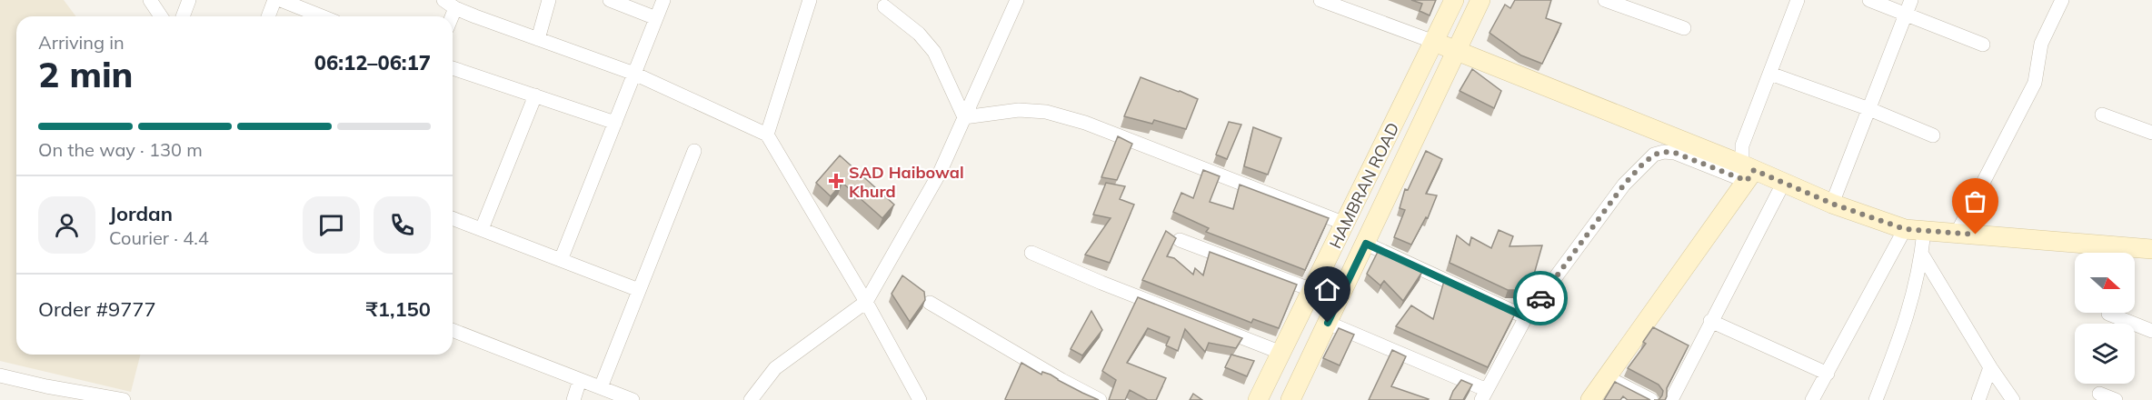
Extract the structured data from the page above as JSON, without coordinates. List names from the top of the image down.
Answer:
{
  "streets": {
    "street": ["HAMBRAN ROAD"]
  },
  "places": {
    "health": ["SAD Haibowal Khurd"]
  },
  "north": "right",
  "page": {
    "heading": ["2 min", "Arriving in", "06:12–06:17"],
    "panel": [
      "Jordan",
      "Courier · 4.4",
      "Order #9777",
      "₹1,150"
    ],
    "bar": "On the way · 130 m"
  }
}
